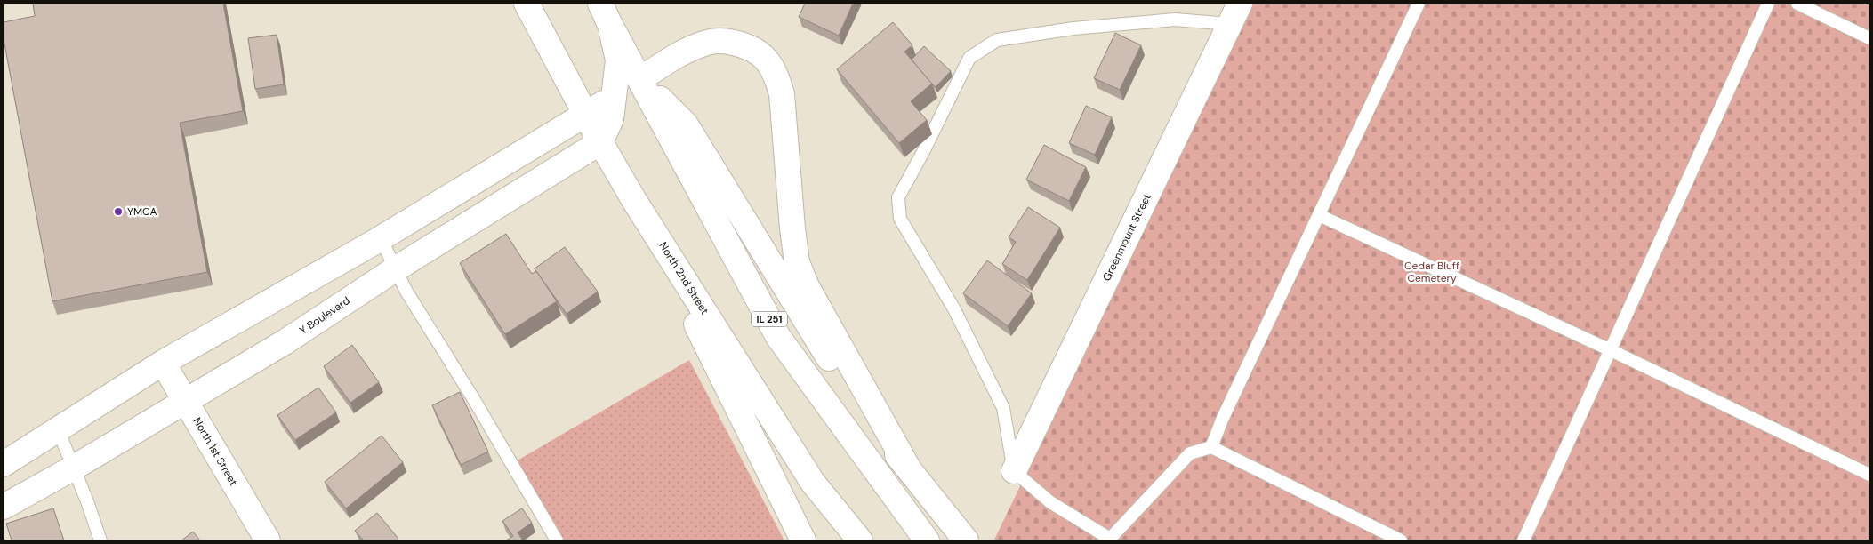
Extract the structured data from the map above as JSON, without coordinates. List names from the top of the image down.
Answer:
{
  "streets": {
    "main road": [
      "Greenmount Street",
      "North 2nd Street",
      "Y Boulevard",
      "IL 251",
      "North 1st Street"
    ]
  },
  "crossings": [
    ["North 2nd Street", "Y Boulevard"],
    ["Y Boulevard", "North 1st Street"]
  ],
  "parks": ["Cedar Bluff Cemetery"],
  "places": ["YMCA"]
}
